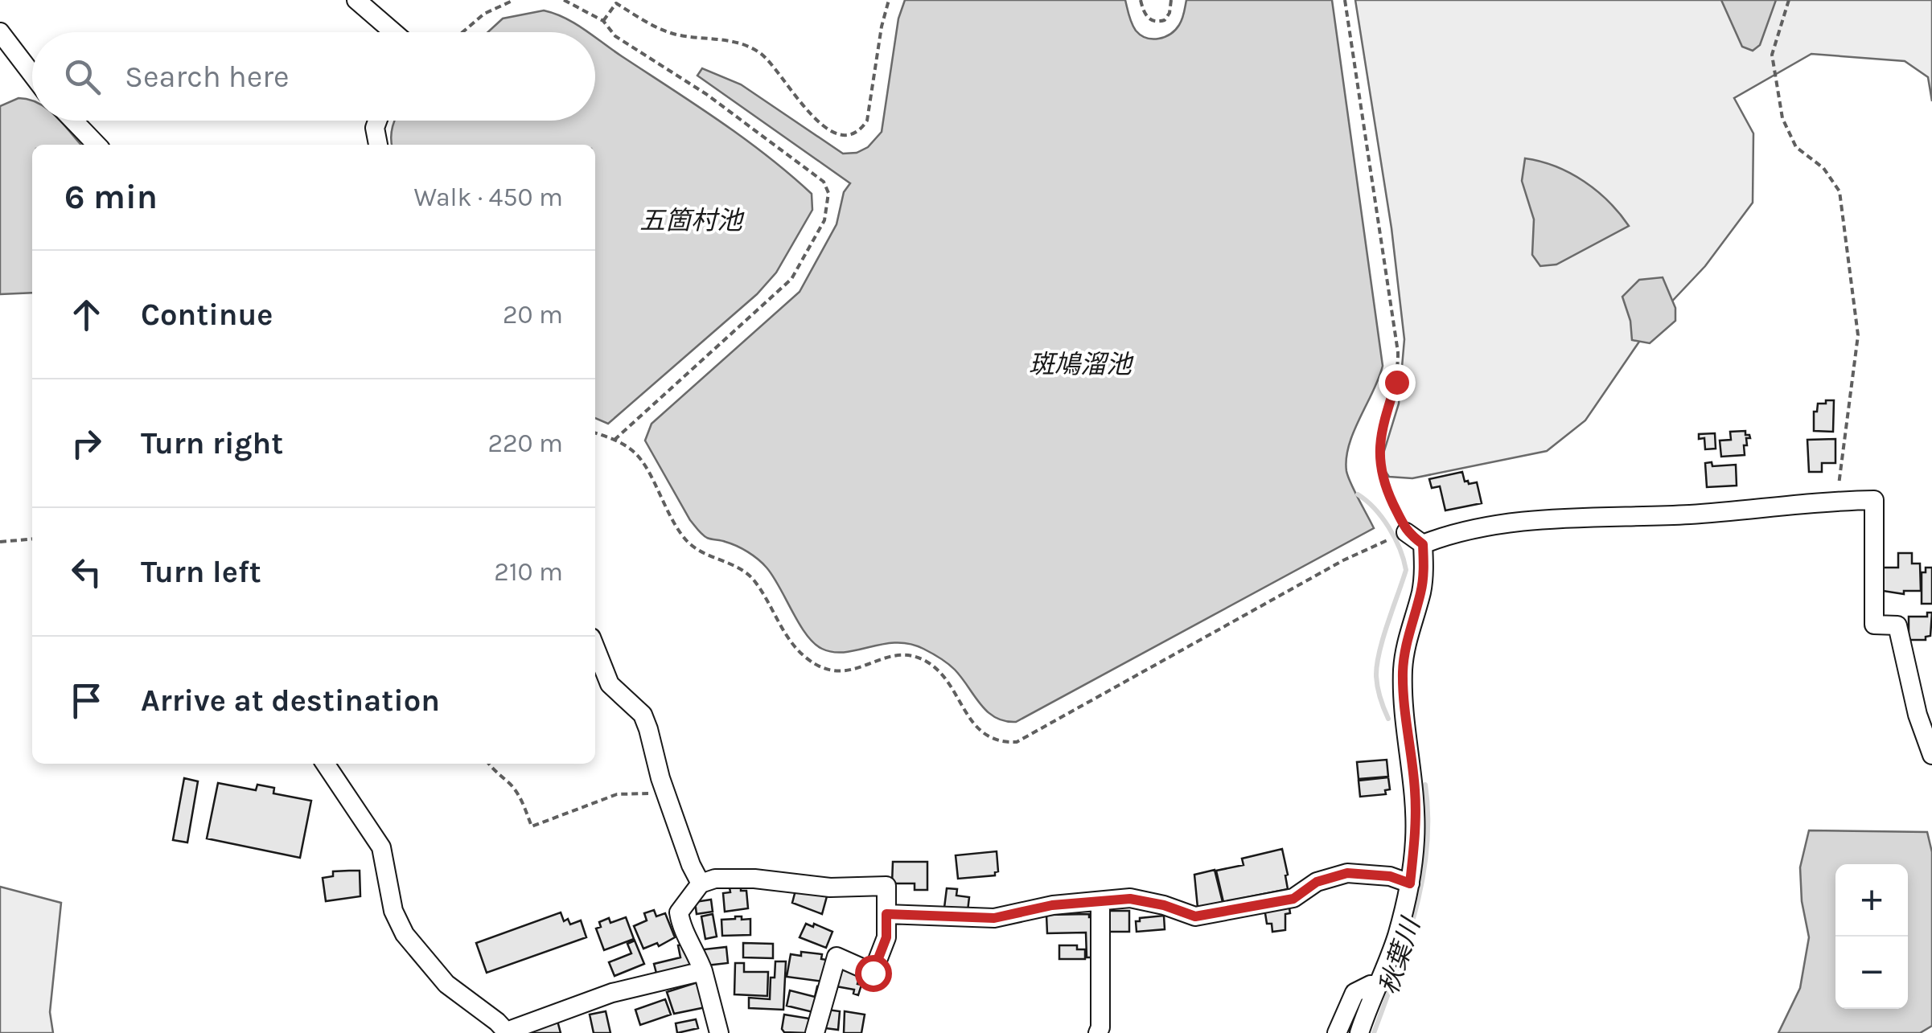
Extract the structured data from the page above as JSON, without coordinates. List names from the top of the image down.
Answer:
{
  "water": ["五箇村池", "斑鳩溜池", "秋葉川"],
  "page": {
    "search": "Search here",
    "heading": ["6 min", "Walk · 450 m"],
    "list": [
      ["Continue", "20 m"],
      ["Turn right", "220 m"],
      ["Turn left", "210 m"],
      "Arrive at destination"
    ],
    "map_buttons": ["+", "−"]
  }
}
